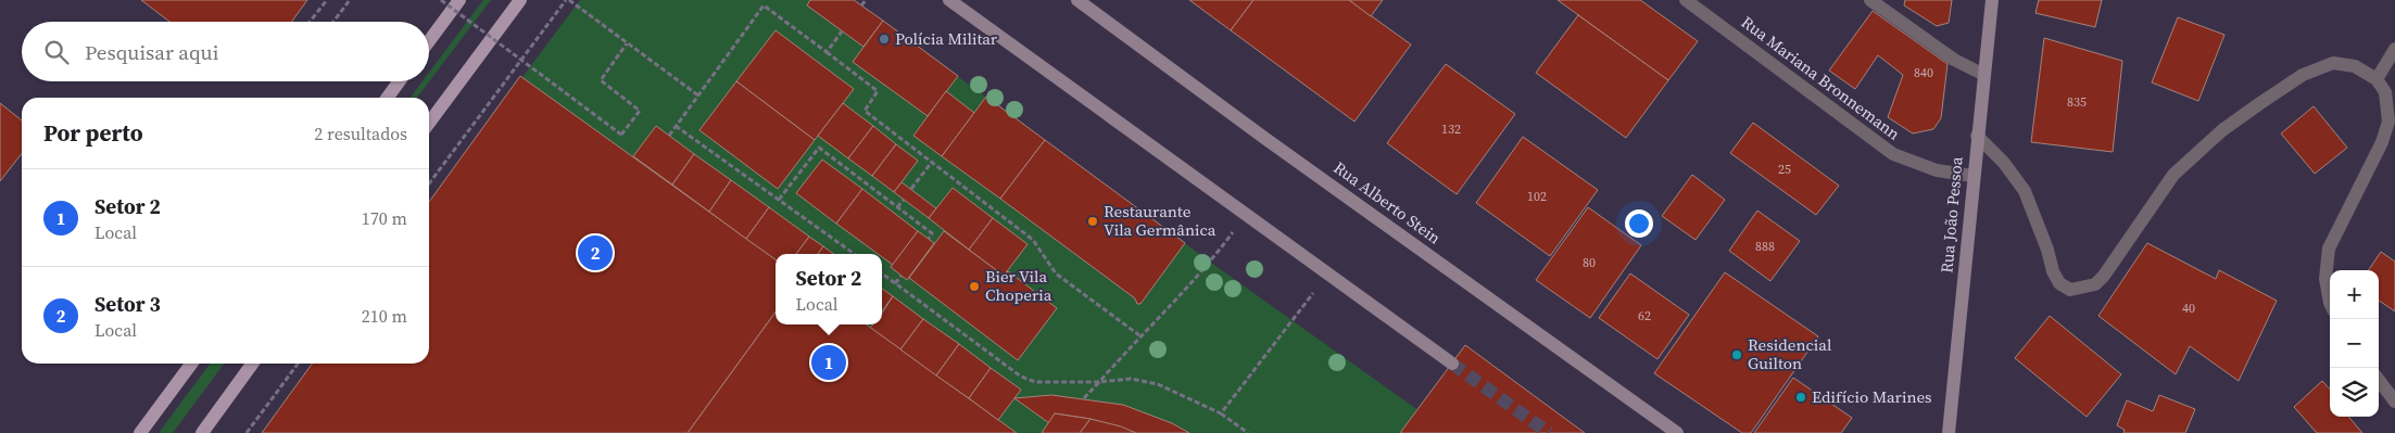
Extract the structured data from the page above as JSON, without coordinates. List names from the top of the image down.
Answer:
{
  "streets": {
    "street": ["Rua Mariana Bronnemann", "Rua Alberto Stein", "Rua João Pessoa"]
  },
  "crossings": [
    ["Rua Mariana Bronnemann", "Rua João Pessoa"]
  ],
  "places": [
    "Polícia Militar",
    "Restaurante Vila Germânica",
    "Bier Vila Choperia",
    "Residencial Guilton",
    "Edifício Marines"
  ],
  "house_numbers": [
    "840",
    "835",
    "132",
    "25",
    "102",
    "888",
    "80",
    "40",
    "62"
  ],
  "page": {
    "search": "Pesquisar aqui",
    "heading": ["Por perto", "2 resultados"],
    "list": [
      {
        "mark": "1",
        "name": "Setor 2",
        "note": "Local",
        "value": "170 m"
      },
      {
        "mark": "2",
        "name": "Setor 3",
        "note": "Local",
        "value": "210 m"
      }
    ],
    "pins": ["2", "1"],
    "popup": ["Setor 2", "Local"],
    "map_buttons": ["+", "−"]
  }
}
